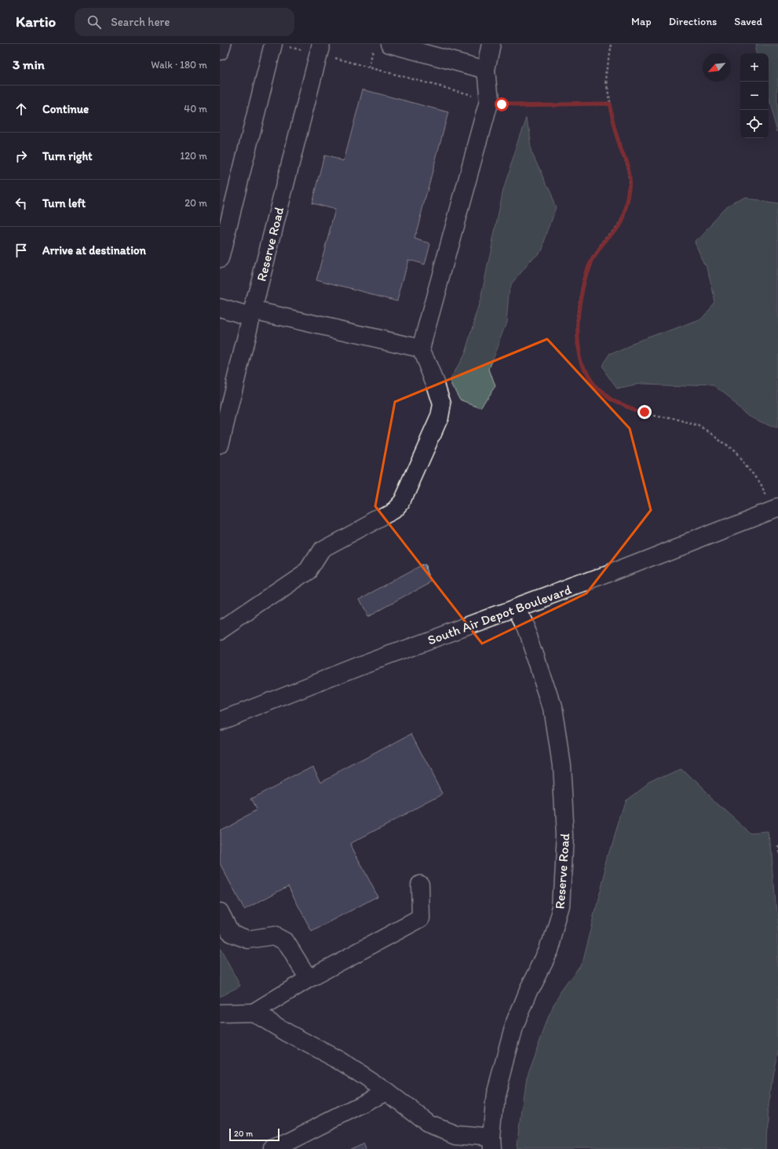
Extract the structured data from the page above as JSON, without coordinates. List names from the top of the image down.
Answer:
{
  "streets": {
    "street": ["Reserve Road", "South Air Depot Boulevard"]
  },
  "crossings": [
    ["Reserve Road", "South Air Depot Boulevard"]
  ],
  "scale_bar": "20 m",
  "north": "bottom left",
  "page": {
    "header": "Kartio",
    "search": "Search here",
    "nav": ["Map", "Directions", "Saved"],
    "heading": ["3 min", "Walk · 180 m"],
    "map_buttons": ["+", "−"],
    "list": [
      ["Continue", "40 m"],
      ["Turn right", "120 m"],
      ["Turn left", "20 m"],
      "Arrive at destination"
    ],
    "scale": "20 m"
  }
}
